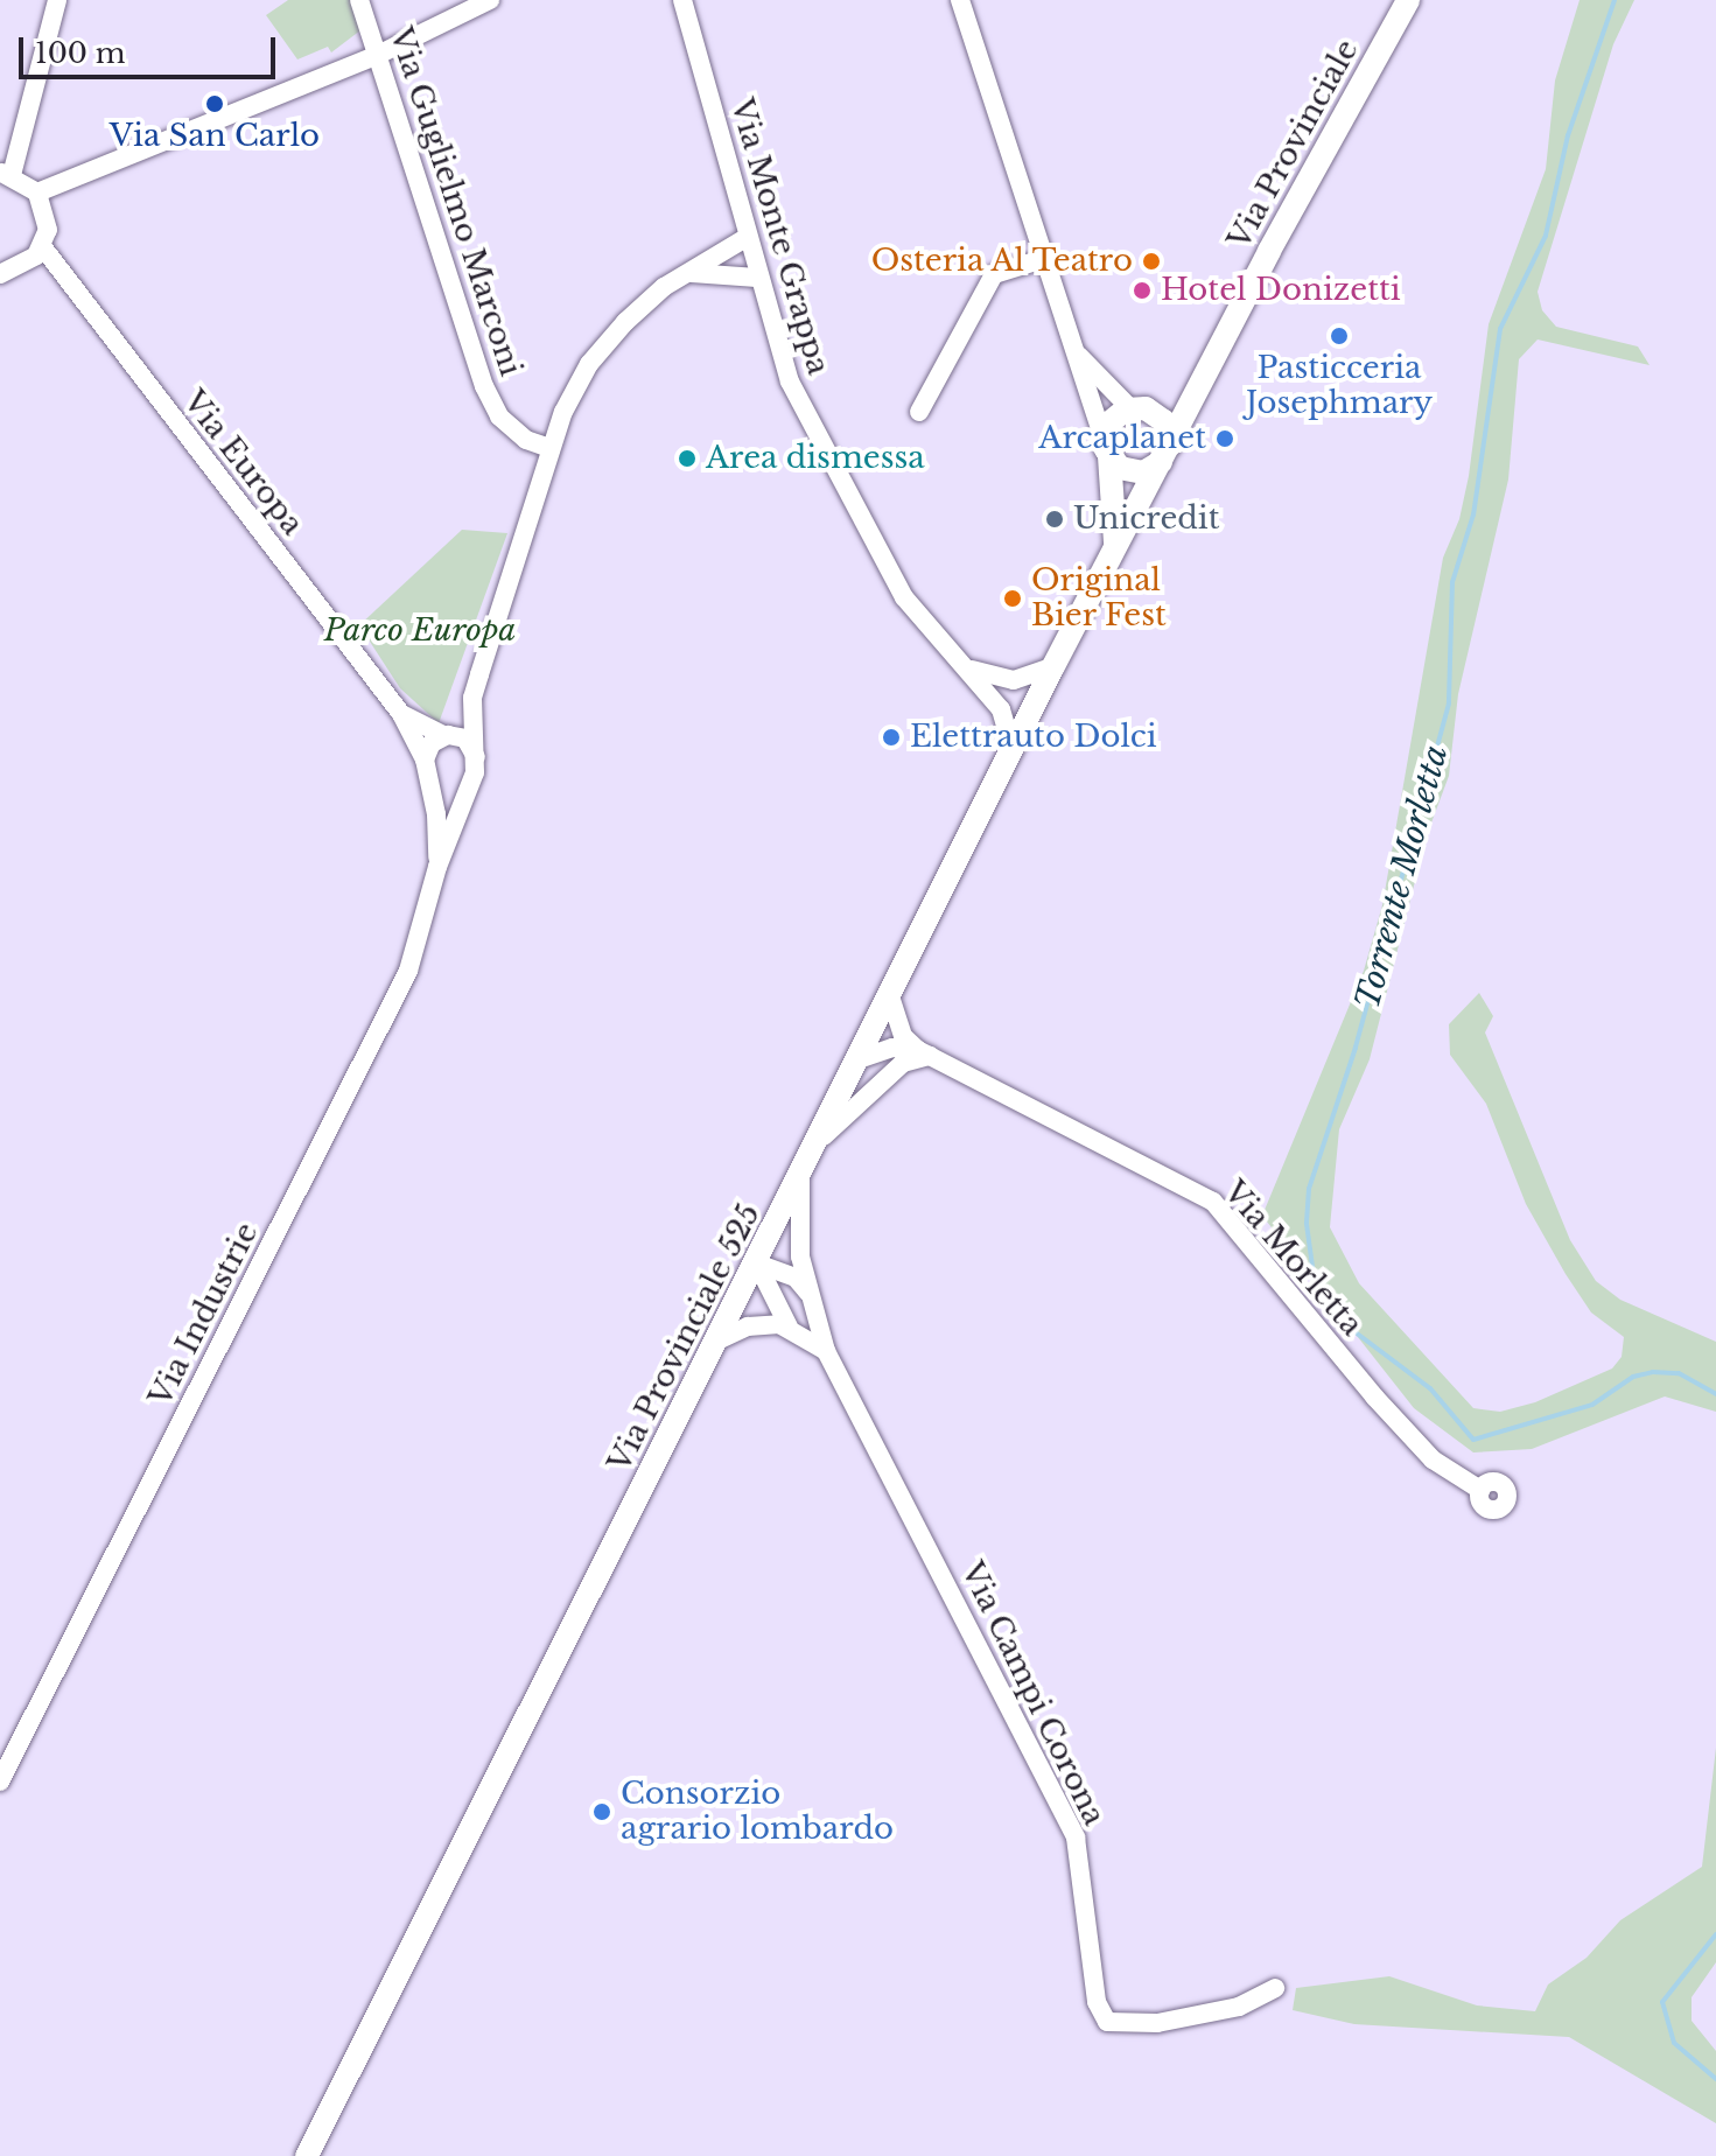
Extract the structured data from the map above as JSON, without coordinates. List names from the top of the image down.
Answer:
{
  "streets": {
    "main road": ["Via Provinciale", "Via Provinciale 525"],
    "street": [
      "Via Guglielmo Marconi",
      "Via Monte Grappa",
      "Via Europa",
      "Via Morletta",
      "Via Industrie",
      "Via Campi Corona"
    ]
  },
  "crossings": [
    ["Via Provinciale", "Via Provinciale 525"],
    ["Via Guglielmo Marconi", "Via Industrie"],
    ["Via Monte Grappa", "Via Industrie"],
    ["Via Europa", "Via Industrie"],
    ["Via Provinciale 525", "Via Campi Corona"]
  ],
  "water": ["Torrente Morletta"],
  "parks": ["Parco Europa"],
  "places": [
    "Via San Carlo",
    "Osteria Al Teatro",
    "Hotel Donizetti",
    "Pasticceria Josephmary",
    "Arcaplanet",
    "Area dismessa",
    "Unicredit",
    "Original Bier Fest",
    "Elettrauto Dolci",
    "Consorzio agrario lombardo"
  ],
  "scale_bar": "100 m"
}
